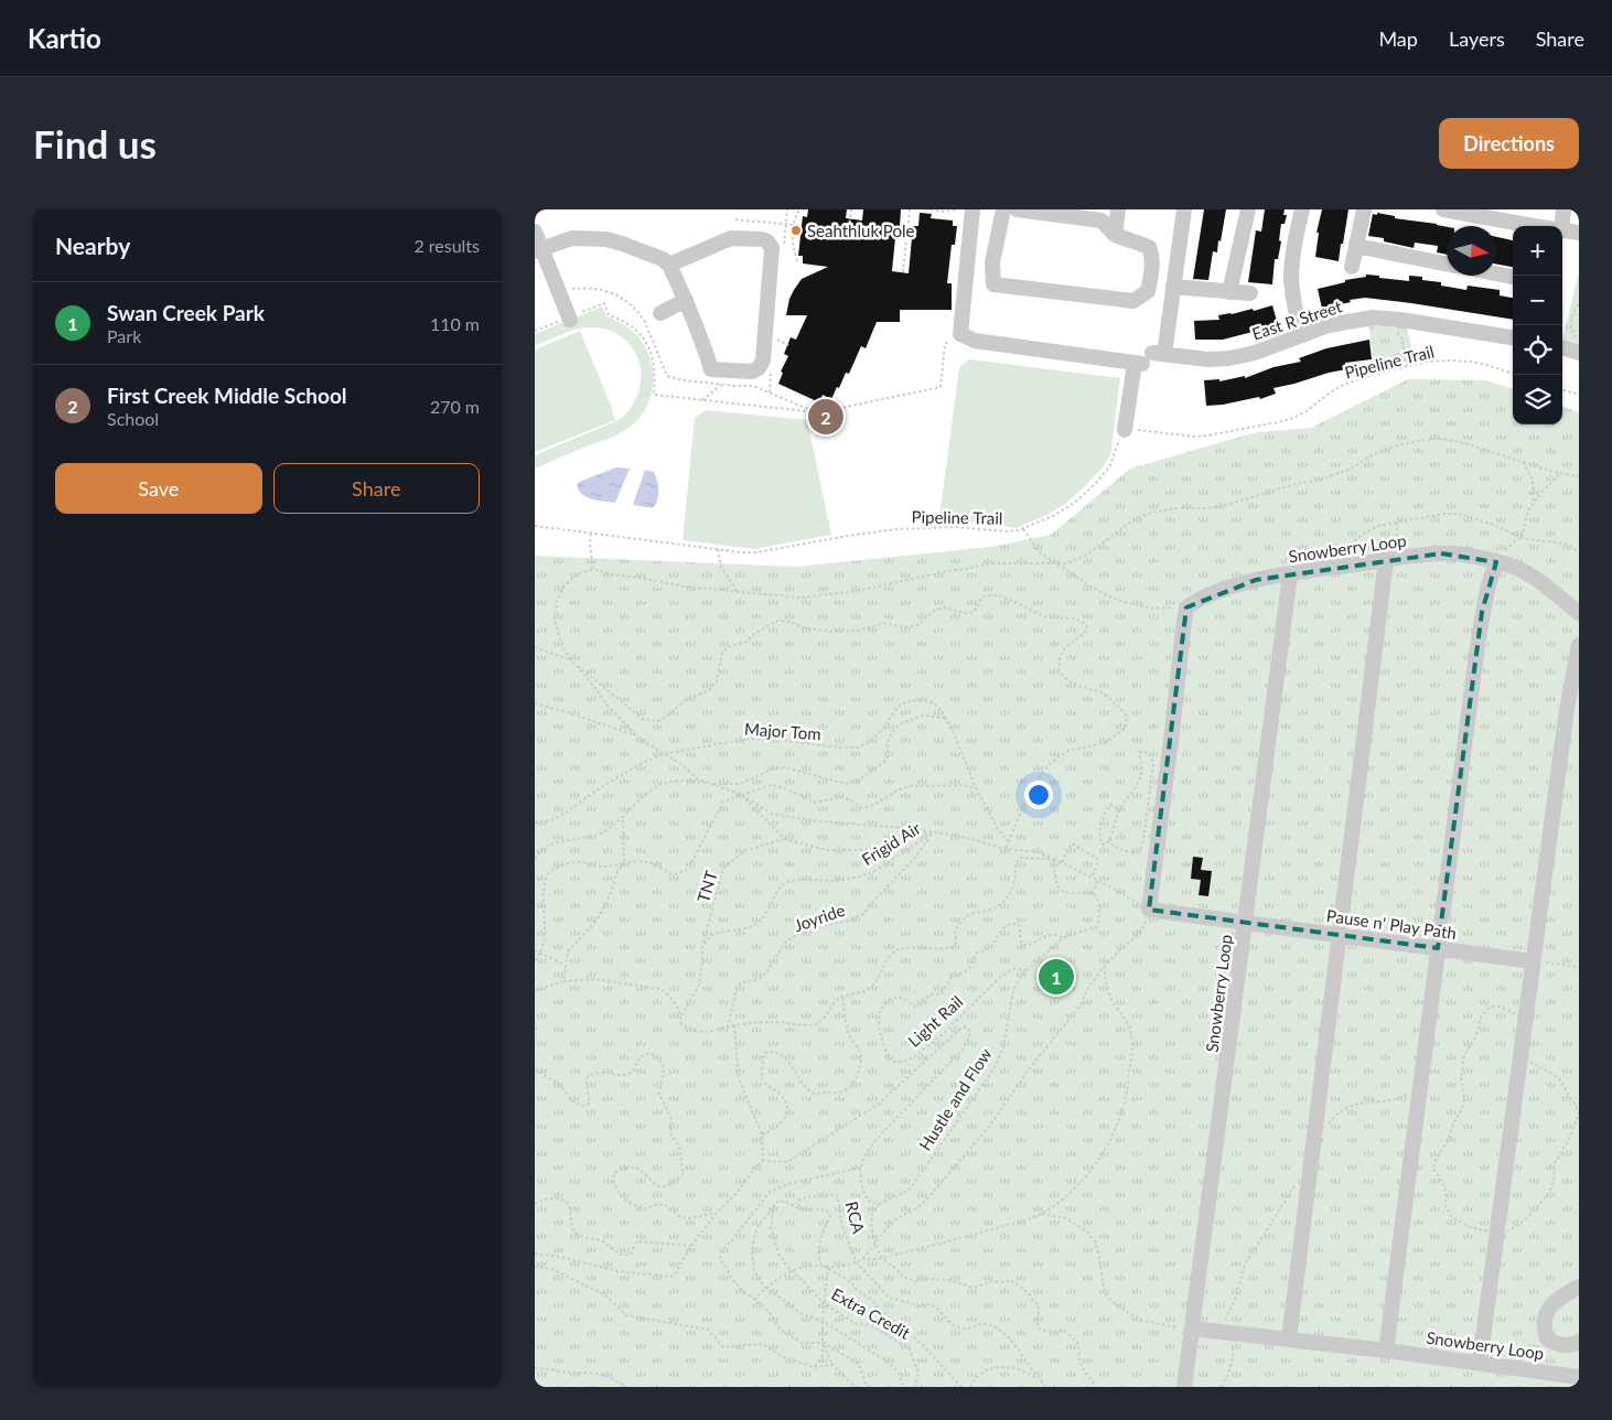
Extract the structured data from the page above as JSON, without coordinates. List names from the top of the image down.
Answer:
{
  "streets": {
    "street": ["East R Street", "Snowberry Loop", "Pause n' Play Path"],
    "path": [
      "Pipeline Trail",
      "Major Tom",
      "Frigid Air",
      "TNT",
      "Joyride",
      "Light Rail",
      "Hustle and Flow",
      "RCA",
      "Extra Credit"
    ]
  },
  "crossings": [
    ["Snowberry Loop", "Pause n' Play Path"],
    ["Frigid Air", "TNT"],
    ["Frigid Air", "Joyride"],
    ["Light Rail", "Hustle and Flow"]
  ],
  "places": ["Seahthluk Pole"],
  "north": "right",
  "page": {
    "header": "Kartio",
    "nav": ["Map", "Layers", "Share"],
    "buttons": [
      "Directions",
      ["Save", "Share"]
    ],
    "title": "Find us",
    "heading": ["Nearby", "2 results"],
    "map_buttons": ["+", "−"],
    "list": [
      {
        "mark": "1",
        "name": "Swan Creek Park",
        "note": "Park",
        "value": "110 m"
      },
      {
        "mark": "2",
        "name": "First Creek Middle School",
        "note": "School",
        "value": "270 m"
      }
    ],
    "pins": ["2", "1"]
  }
}
